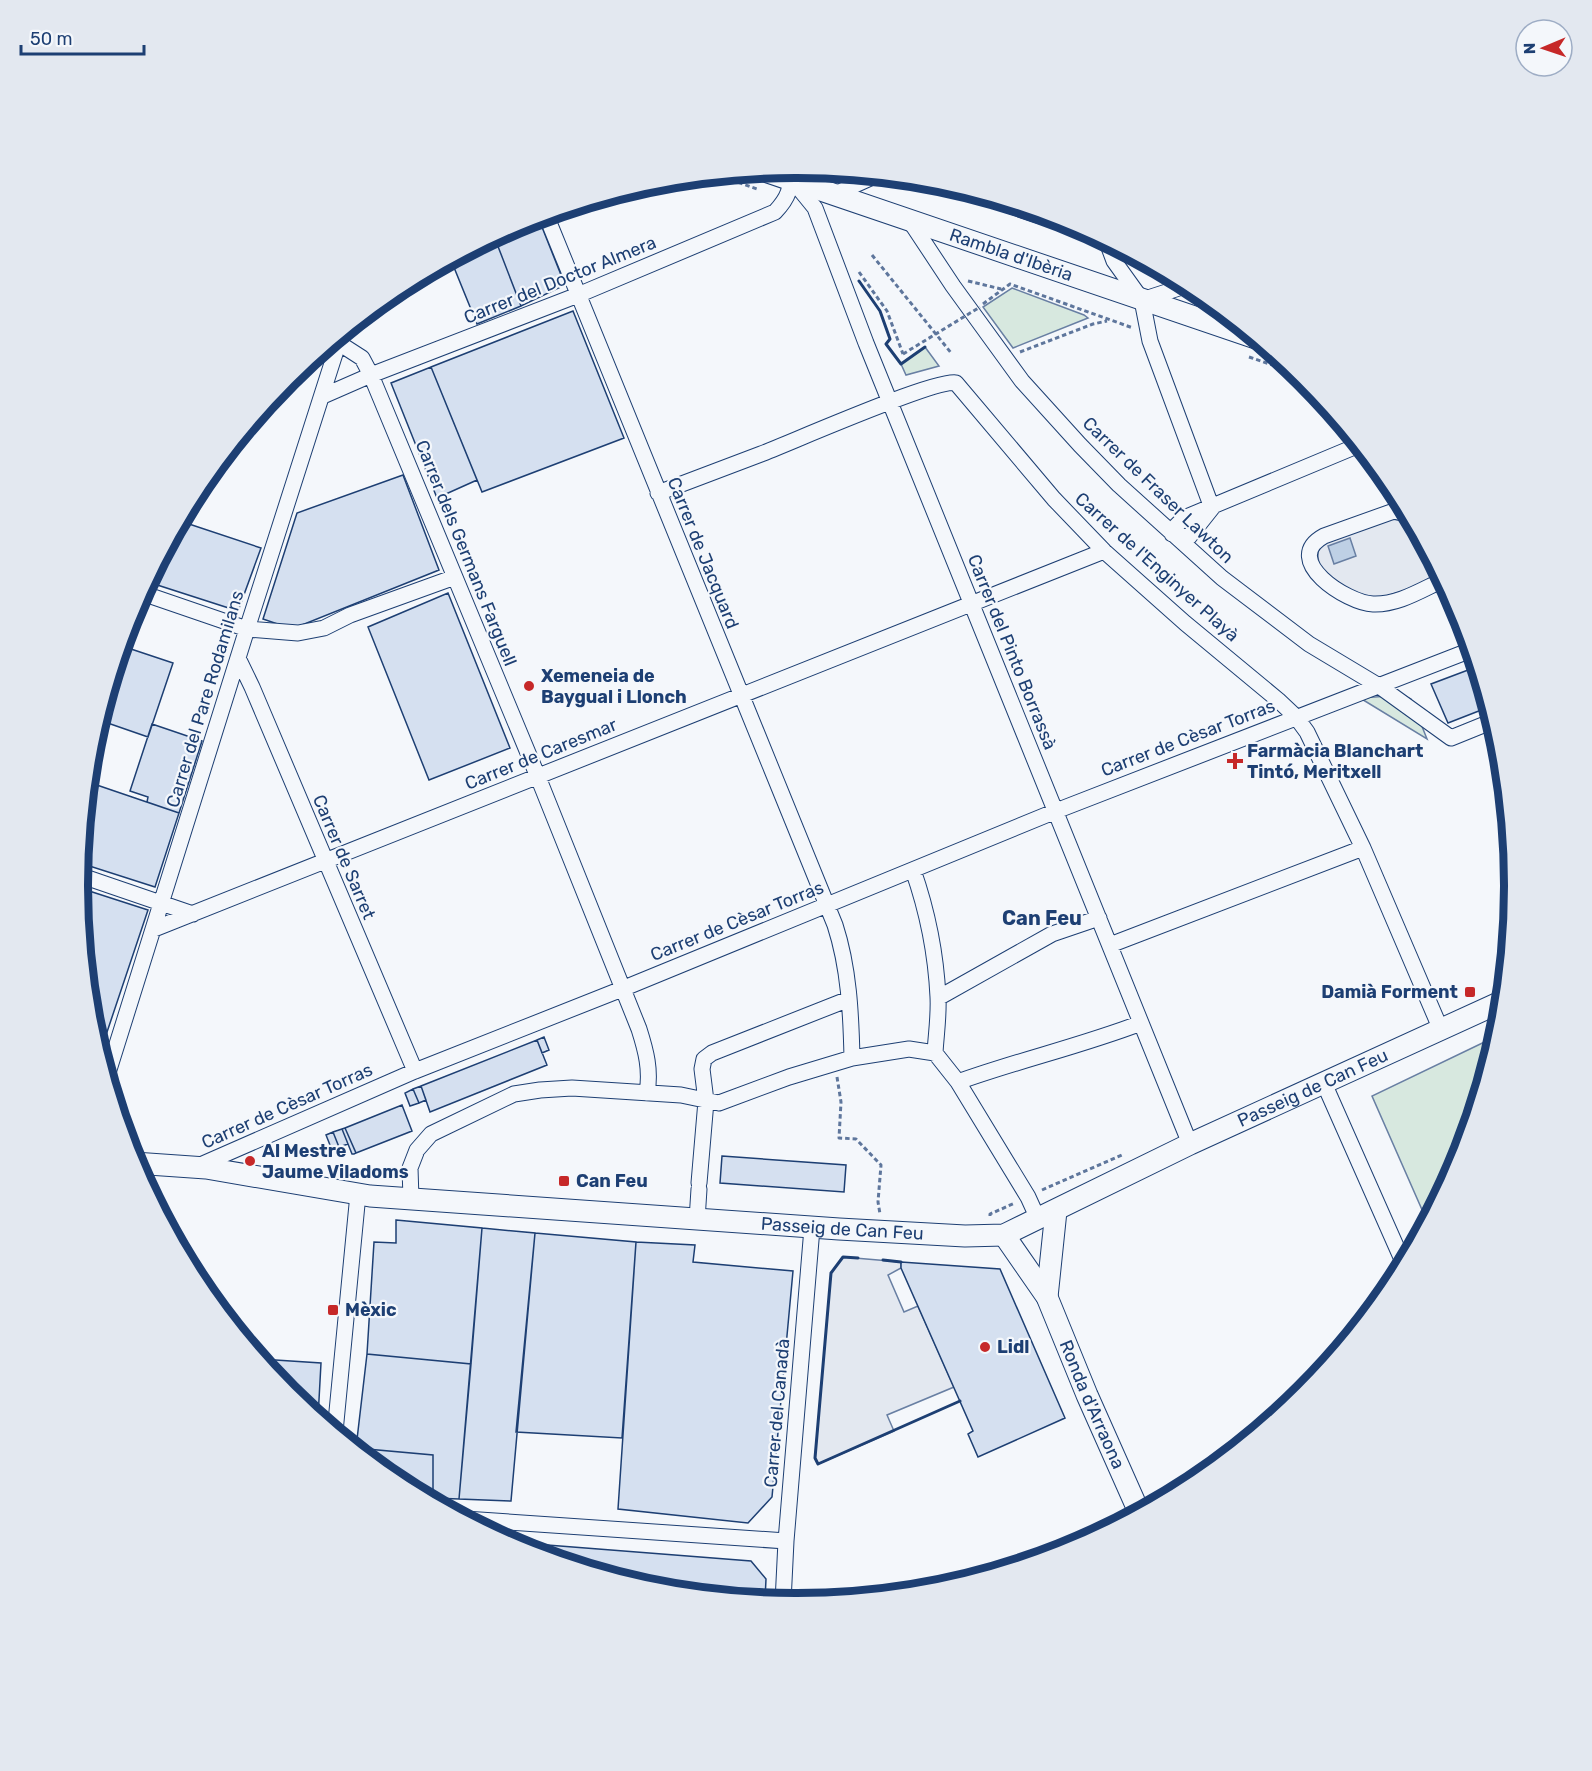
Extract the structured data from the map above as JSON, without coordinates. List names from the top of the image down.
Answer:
{
  "streets": {
    "street": [
      "Rambla d'Ibèria",
      "Carrer del Doctor Almera",
      "Carrer de Fraser Lawton",
      "Carrer dels Germans Farguell",
      "Carrer de Jacquard",
      "Carrer de l'Enginyer Playà",
      "Carrer del Pinto Borrassà",
      "Carrer del Pare Rodamilans",
      "Carrer de Cèsar Torras",
      "Carrer de Caresmar",
      "Carrer de Sarret",
      "Passeig de Can Feu",
      "Ronda d'Arraona",
      "Carrer del Canadà"
    ]
  },
  "crossings": [
    ["Rambla d'Ibèria", "Carrer de Fraser Lawton"],
    ["Carrer del Doctor Almera", "Carrer dels Germans Farguell"],
    ["Carrer del Doctor Almera", "Carrer de Jacquard"],
    ["Carrer del Doctor Almera", "Carrer del Pare Rodamilans"],
    ["Carrer dels Germans Farguell", "Carrer de Cèsar Torras"],
    ["Carrer dels Germans Farguell", "Carrer de Caresmar"],
    ["Carrer de Jacquard", "Carrer de Cèsar Torras"],
    ["Carrer de Jacquard", "Carrer de Caresmar"],
    ["Carrer de l'Enginyer Playà", "Carrer del Pinto Borrassà"],
    ["Carrer de l'Enginyer Playà", "Carrer de Cèsar Torras"],
    ["Carrer de l'Enginyer Playà", "Carrer de Caresmar"],
    ["Carrer de l'Enginyer Playà", "Passeig de Can Feu"],
    ["Carrer del Pinto Borrassà", "Carrer de Cèsar Torras"],
    ["Carrer del Pinto Borrassà", "Carrer de Caresmar"],
    ["Carrer del Pinto Borrassà", "Passeig de Can Feu"],
    ["Carrer del Pare Rodamilans", "Carrer de Caresmar"],
    ["Carrer del Pare Rodamilans", "Carrer de Sarret"],
    ["Carrer de Cèsar Torras", "Carrer de Sarret"],
    ["Carrer de Cèsar Torras", "Passeig de Can Feu"],
    ["Carrer de Caresmar", "Carrer de Sarret"],
    ["Passeig de Can Feu", "Ronda d'Arraona"],
    ["Passeig de Can Feu", "Carrer del Canadà"]
  ],
  "districts": ["Can Feu"],
  "places": {
    "other": ["Xemeneia de Baygual i Llonch", "Al Mestre Jaume Viladoms", "Lidl"],
    "health": ["Farmàcia Blanchart Tintó, Meritxell"],
    "transit": ["Damià Forment", "Can Feu", "Mèxic"]
  },
  "scale_bar": "50 m",
  "north": "left"
}
